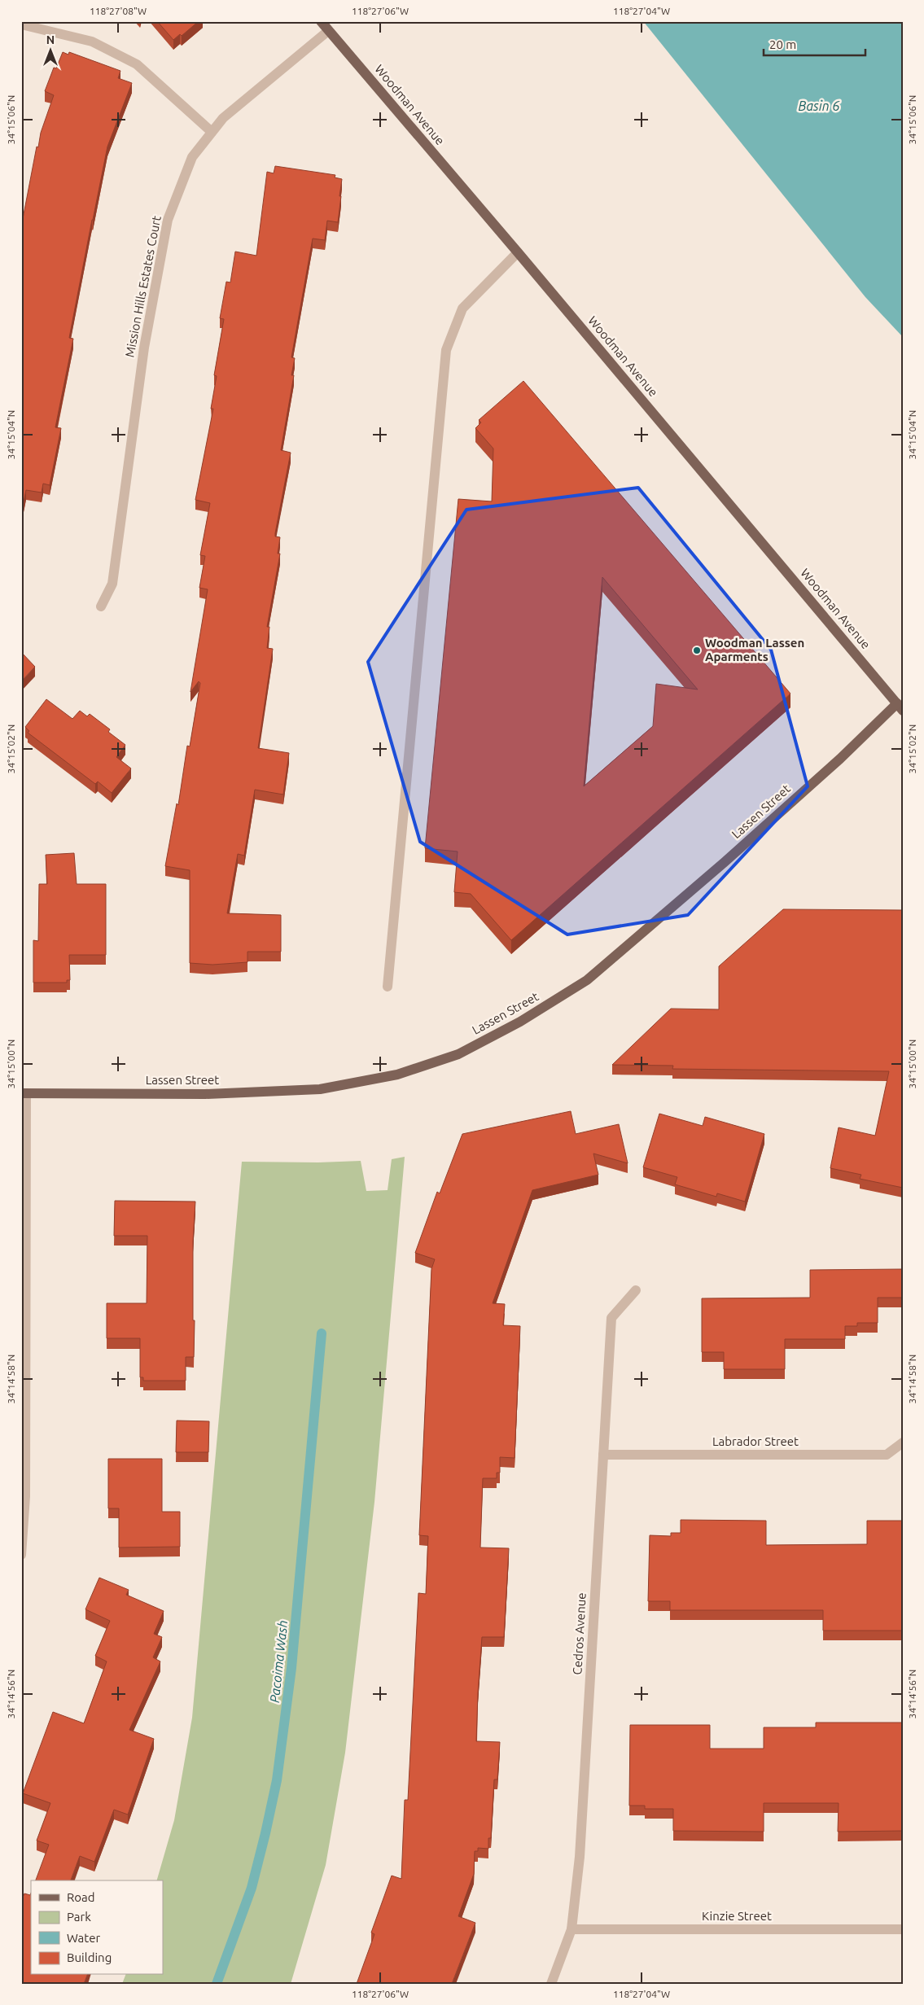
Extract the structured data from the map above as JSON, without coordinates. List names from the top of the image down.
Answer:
{
  "streets": {
    "main road": ["Woodman Avenue", "Lassen Street"],
    "street": [
      "Mission Hills Estates Court",
      "Labrador Street",
      "Cedros Avenue",
      "Kinzie Street"
    ]
  },
  "crossings": [
    ["Woodman Avenue", "Mission Hills Estates Court"],
    ["Woodman Avenue", "Lassen Street"],
    ["Labrador Street", "Cedros Avenue"],
    ["Cedros Avenue", "Kinzie Street"]
  ],
  "water": ["Basin 6", "Pacoima Wash"],
  "places": ["Woodman Lassen Aparments"],
  "legend": [
    "Road",
    "Park",
    "Water",
    "Building"
  ],
  "scale_bar": "20 m",
  "north": "top",
  "coordinates": [
    "118°27'08\"W",
    "118°27'06\"W",
    "118°27'04\"W",
    "34°15'06\"N",
    "34°15'04\"N",
    "34°15'02\"N",
    "34°15'00\"N",
    "34°14'58\"N",
    "34°14'56\"N"
  ]
}
